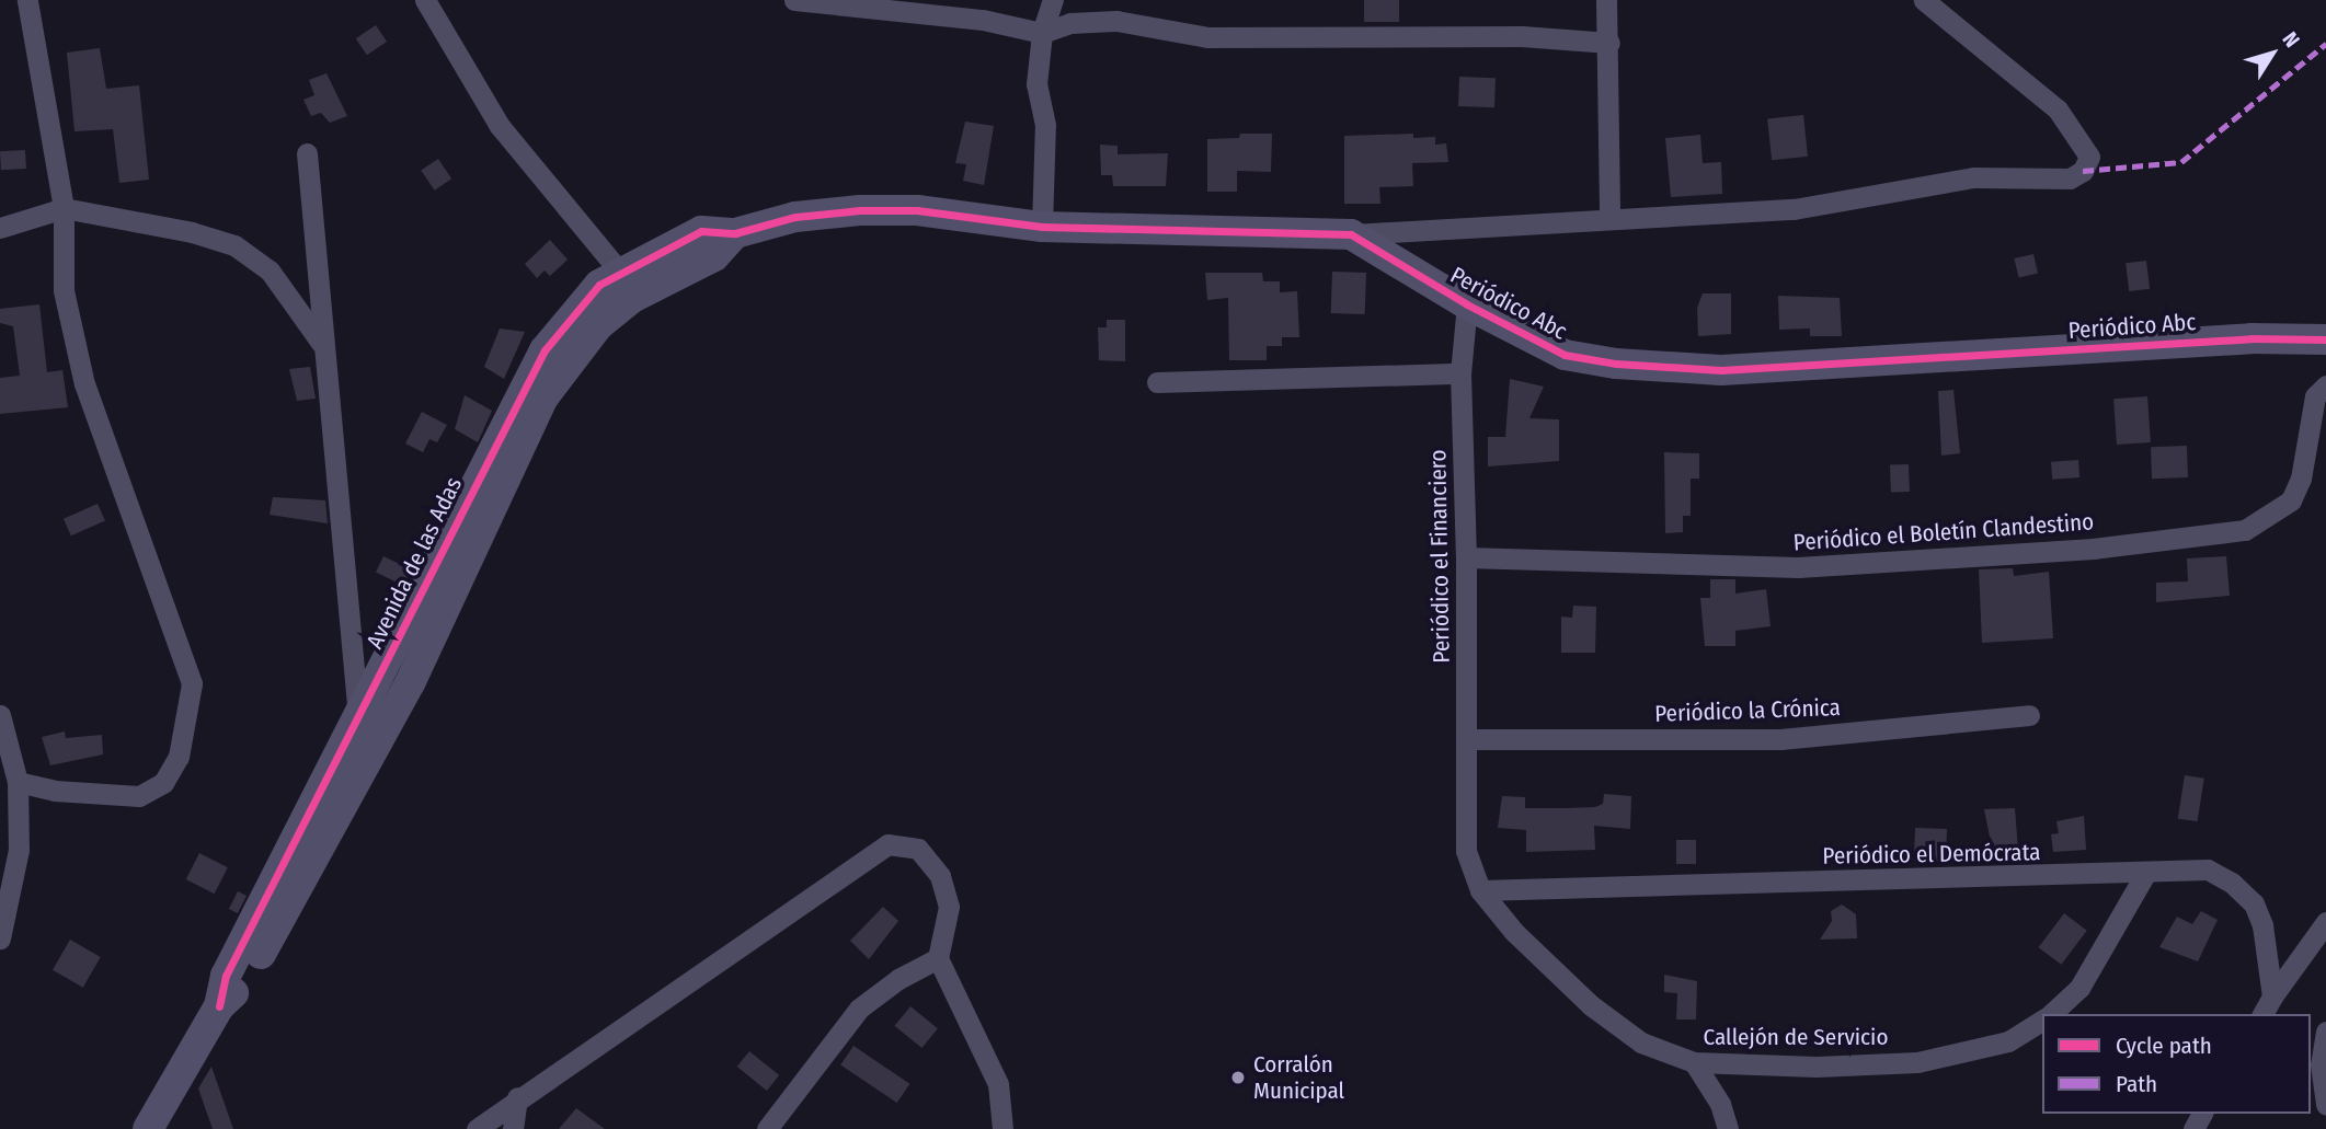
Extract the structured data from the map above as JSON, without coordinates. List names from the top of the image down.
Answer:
{
  "streets": {
    "street": [
      "Periódico Abc",
      "Periódico el Boletín Clandestino",
      "Periódico el Financiero",
      "Avenida de las Adas",
      "Periódico la Crónica",
      "Periódico el Demócrata",
      "Callejón de Servicio"
    ]
  },
  "crossings": [
    ["Periódico Abc", "Periódico el Financiero"],
    ["Periódico Abc", "Avenida de las Adas"],
    ["Periódico el Boletín Clandestino", "Periódico el Financiero"],
    ["Periódico el Financiero", "Periódico la Crónica"],
    ["Periódico el Financiero", "Callejón de Servicio"],
    ["Periódico la Crónica", "Callejón de Servicio"],
    ["Periódico el Demócrata", "Callejón de Servicio"]
  ],
  "places": ["Corralón Municipal"],
  "legend": ["Cycle path", "Path"],
  "north": "top right"
}
